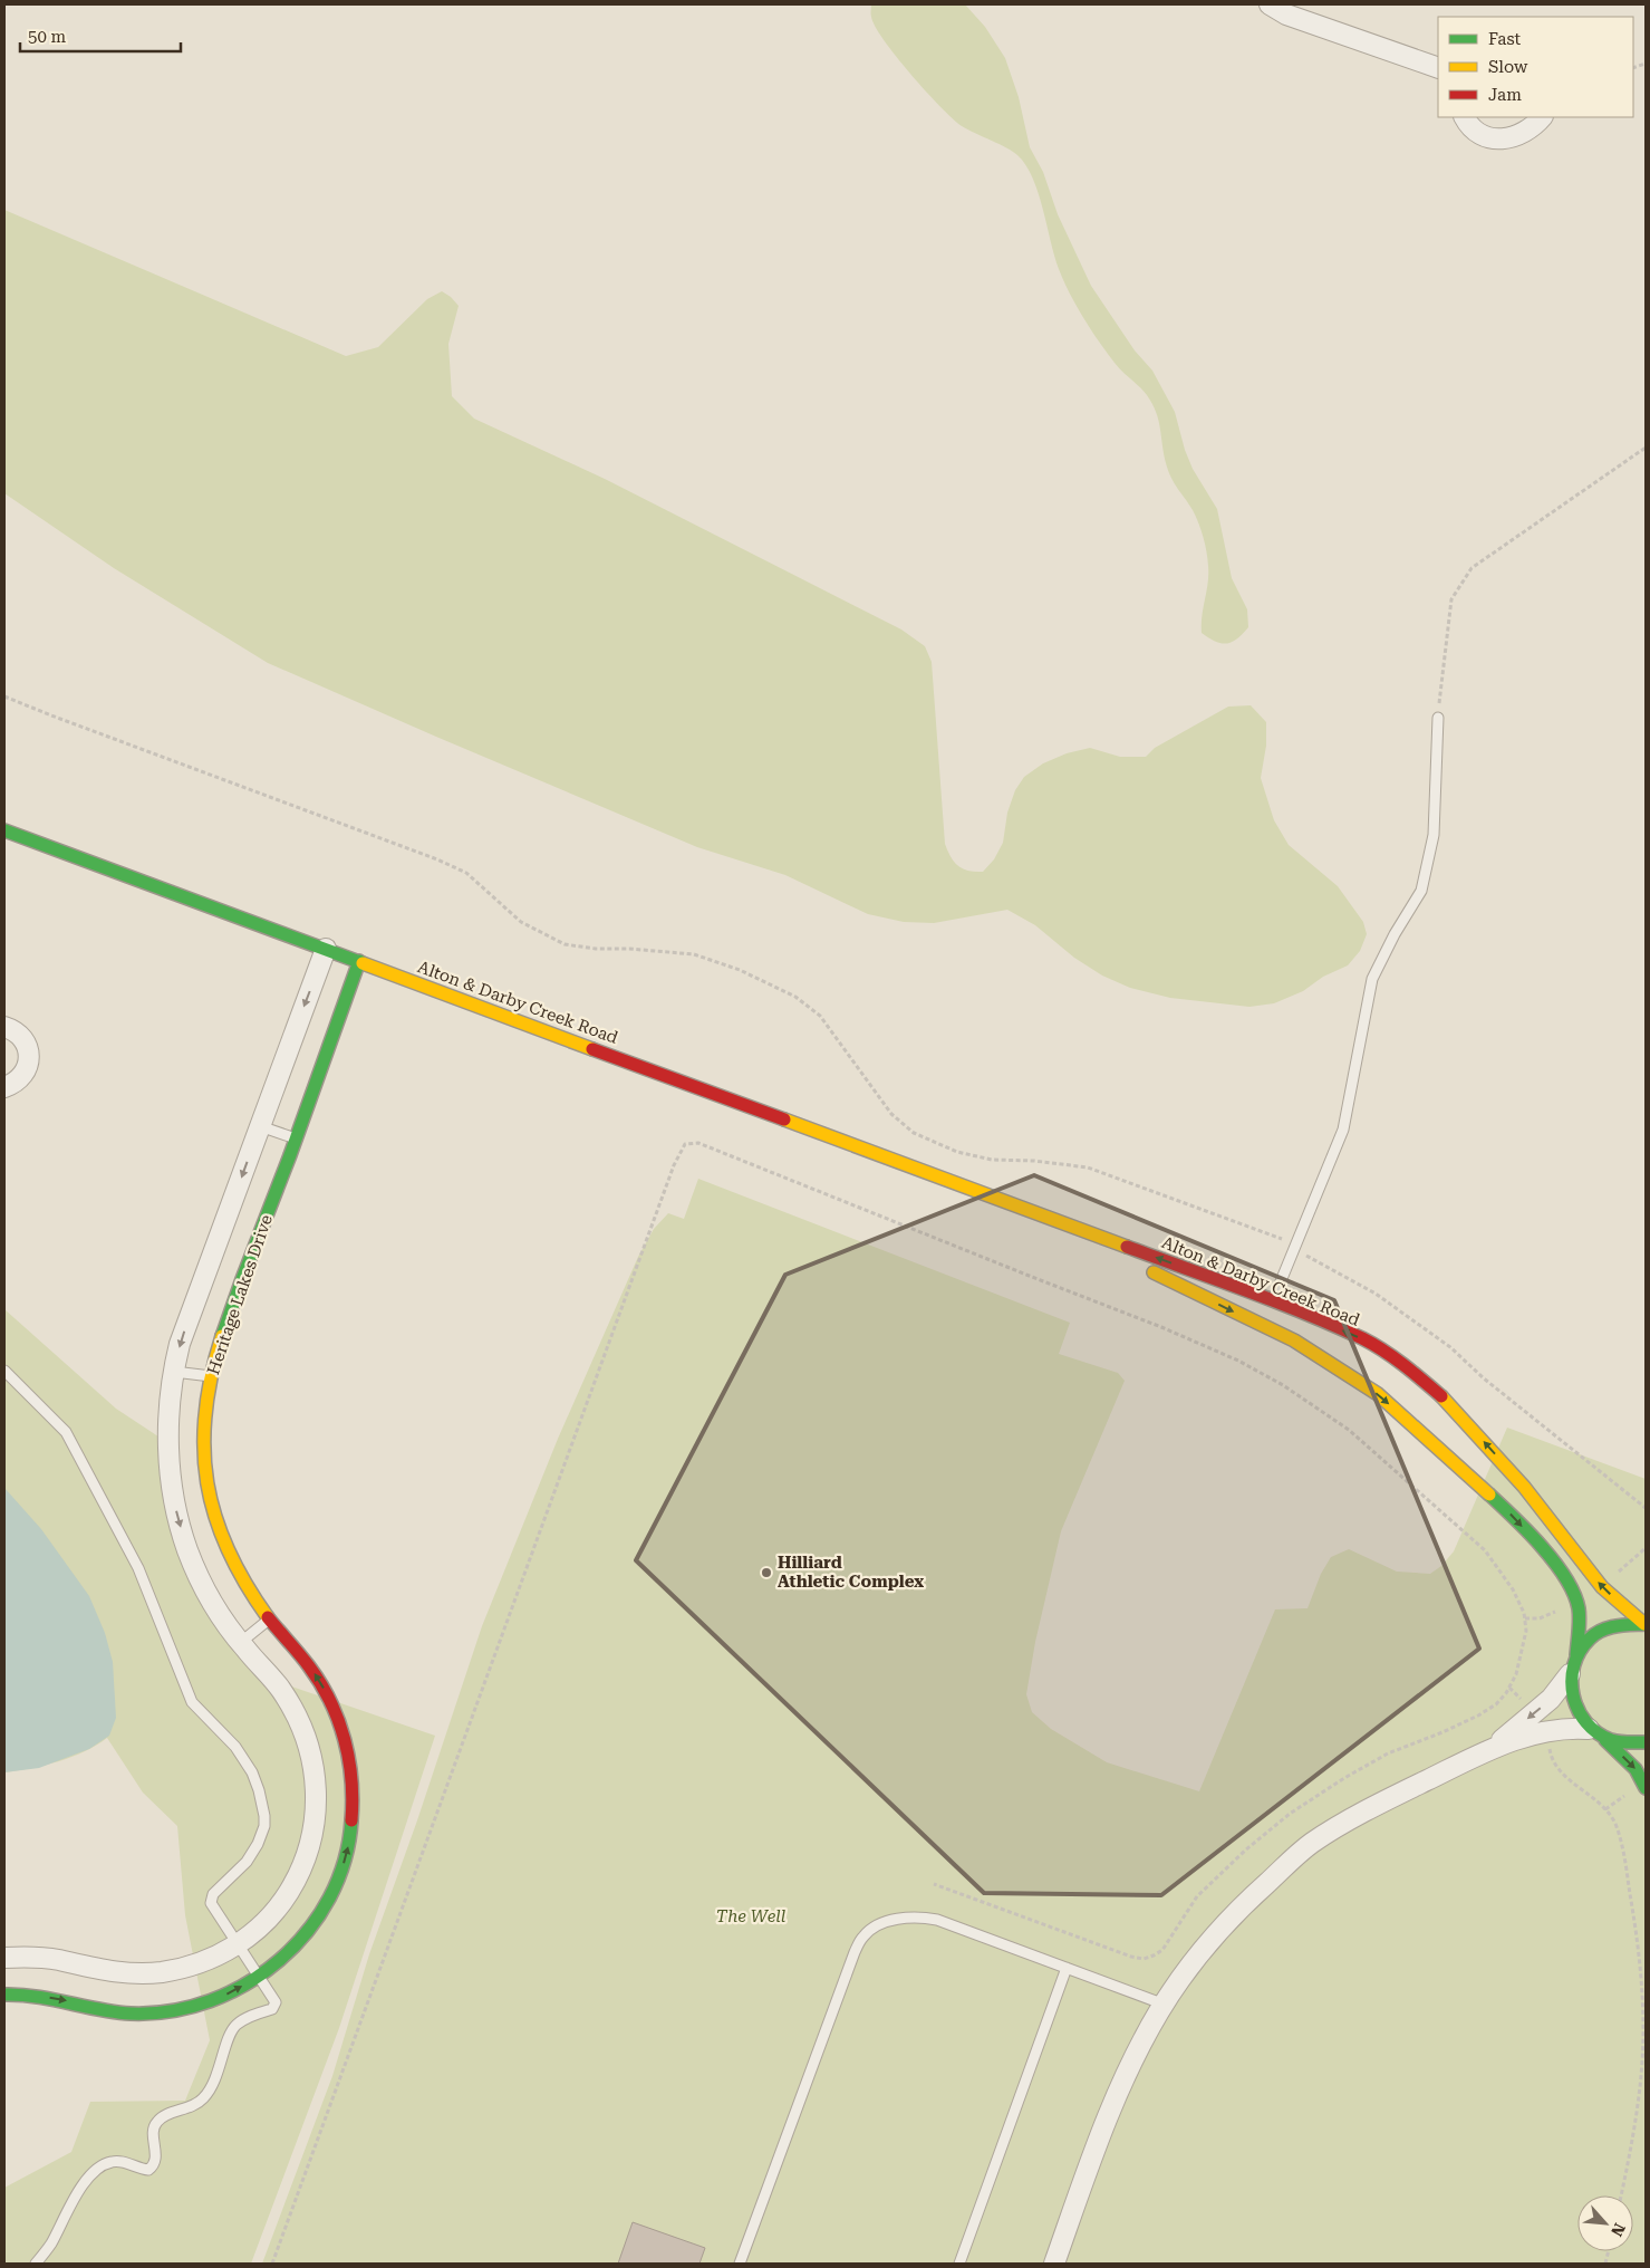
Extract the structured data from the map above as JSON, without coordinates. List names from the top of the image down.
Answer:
{
  "streets": {
    "main road": ["Alton & Darby Creek Road", "Heritage Lakes Drive"]
  },
  "crossings": [
    ["Alton & Darby Creek Road", "Heritage Lakes Drive"]
  ],
  "parks": ["The Well"],
  "places": ["Hilliard Athletic Complex"],
  "legend": ["Fast", "Slow", "Jam"],
  "scale_bar": "50 m",
  "north": "bottom right"
}
